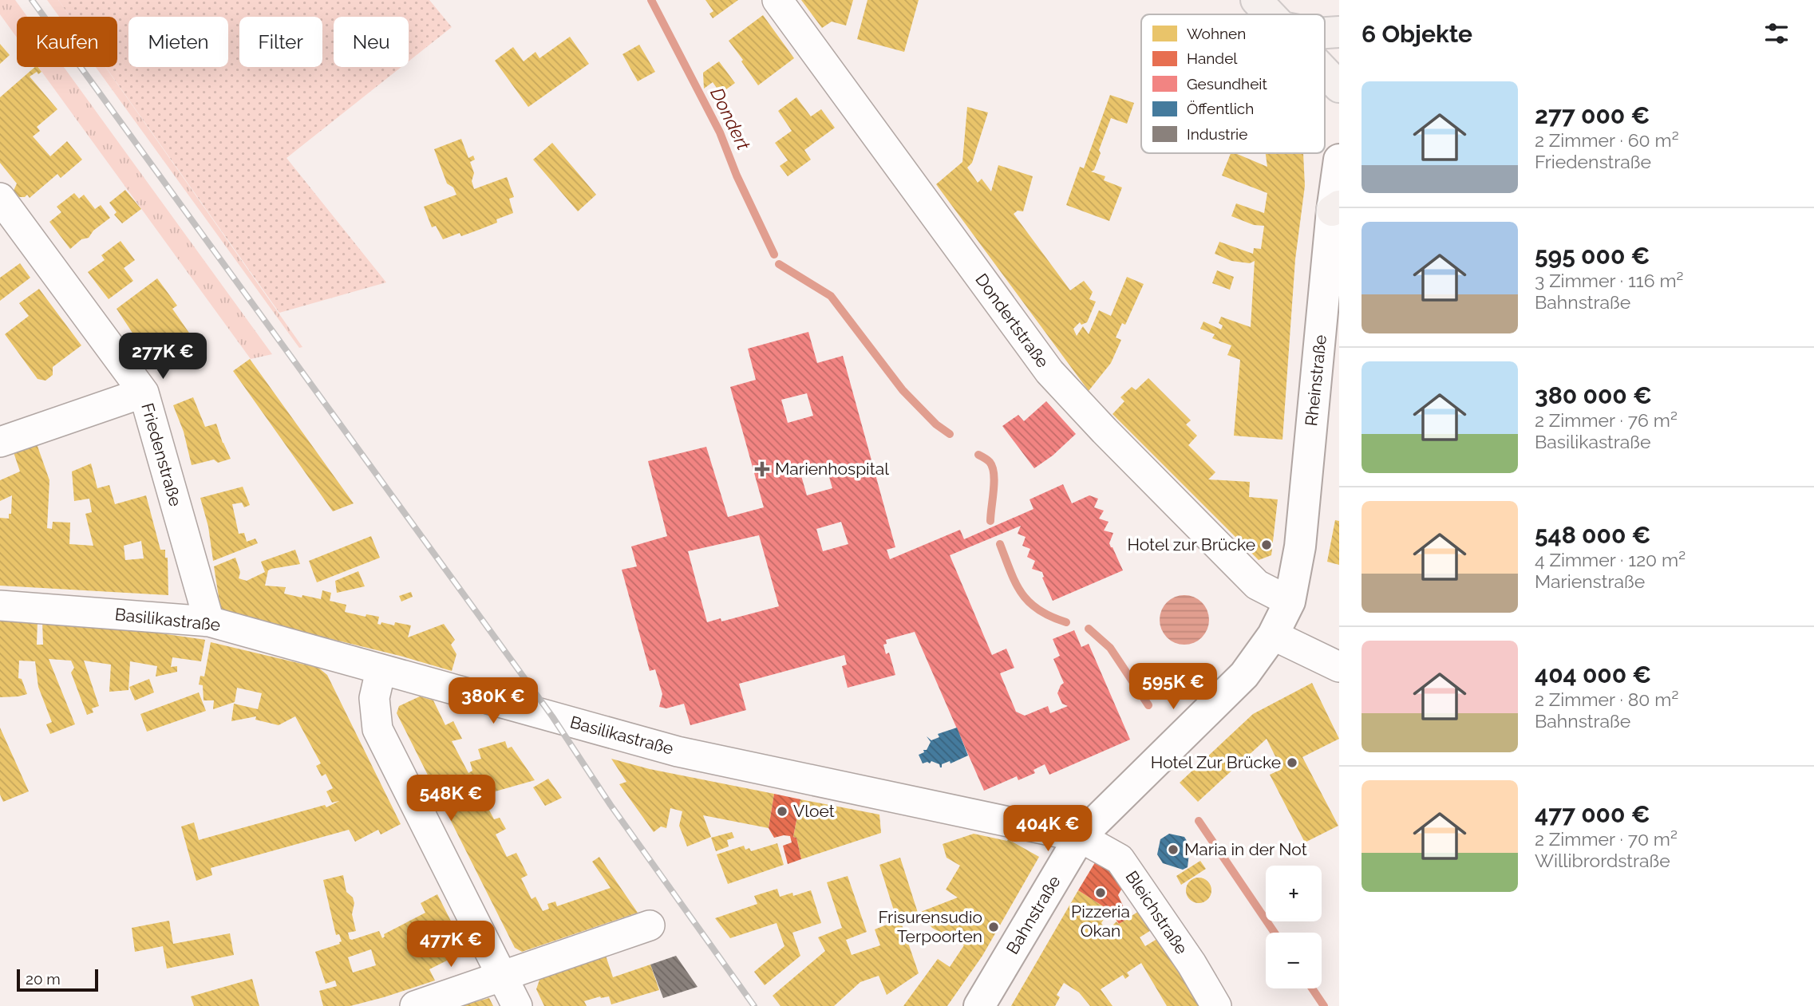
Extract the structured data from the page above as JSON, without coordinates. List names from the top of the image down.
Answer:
{
  "streets": {
    "street": [
      "Dondertstraße",
      "Rheinstraße",
      "Friedenstraße",
      "Basilikastraße",
      "Bleichstraße",
      "Bahnstraße"
    ]
  },
  "crossings": [
    ["Dondertstraße", "Rheinstraße"],
    ["Dondertstraße", "Bahnstraße"],
    ["Rheinstraße", "Bahnstraße"],
    ["Friedenstraße", "Basilikastraße"],
    ["Basilikastraße", "Bleichstraße"],
    ["Basilikastraße", "Bahnstraße"],
    ["Bleichstraße", "Bahnstraße"]
  ],
  "water": ["Dondert"],
  "places": {
    "health": ["Marienhospital"],
    "other": [
      "Hotel zur Brücke",
      "Hotel Zur Brücke",
      "Vloet",
      "Maria in der Not",
      "Pizzeria Okan",
      "Frisurensudio Terpoorten"
    ]
  },
  "legend": [
    "Wohnen",
    "Handel",
    "Gesundheit",
    "Öffentlich",
    "Industrie"
  ],
  "scale_bar": "20 m",
  "page": {
    "heading": "6 Objekte",
    "chip": [
      "Kaufen",
      "Mieten",
      "Filter",
      "Neu"
    ],
    "list": [
      {
        "name": "277 000 €",
        "note": "2 Zimmer · 60 m² · Friedenstraße"
      },
      {
        "name": "595 000 €",
        "note": "3 Zimmer · 116 m² · Bahnstraße"
      },
      {
        "name": "380 000 €",
        "note": "2 Zimmer · 76 m² · Basilikastraße"
      },
      {
        "name": "548 000 €",
        "note": "4 Zimmer · 120 m² · Marienstraße"
      },
      {
        "name": "404 000 €",
        "note": "2 Zimmer · 80 m² · Bahnstraße"
      },
      {
        "name": "477 000 €",
        "note": "2 Zimmer · 70 m² · Willibrordstraße"
      }
    ],
    "price": [
      "277K €",
      "595K €",
      "380K €",
      "548K €",
      "404K €",
      "477K €"
    ],
    "map_buttons": ["+", "−"],
    "scale": "20 m"
  }
}
